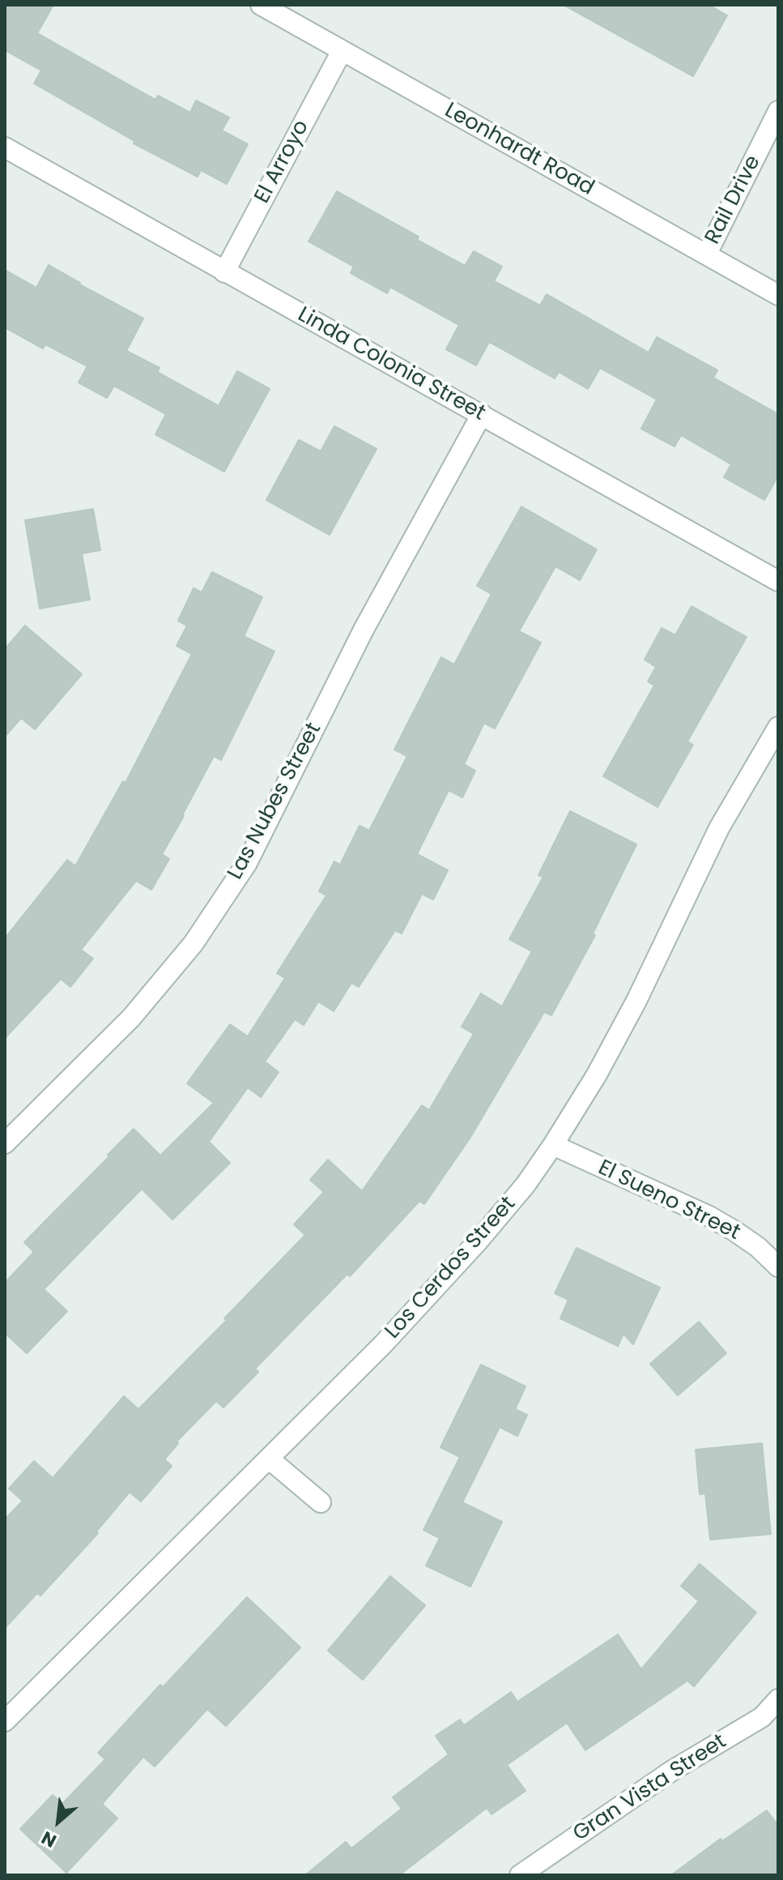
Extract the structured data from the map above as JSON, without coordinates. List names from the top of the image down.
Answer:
{
  "streets": {
    "street": [
      "Leonhardt Road",
      "El Arroyo",
      "Rail Drive",
      "Linda Colonia Street",
      "Las Nubes Street",
      "El Sueno Street",
      "Los Cerdos Street",
      "Gran Vista Street"
    ]
  },
  "crossings": [
    ["Leonhardt Road", "El Arroyo"],
    ["Leonhardt Road", "Rail Drive"],
    ["El Arroyo", "Linda Colonia Street"],
    ["Linda Colonia Street", "Las Nubes Street"],
    ["El Sueno Street", "Los Cerdos Street"]
  ],
  "north": "bottom left"
}
